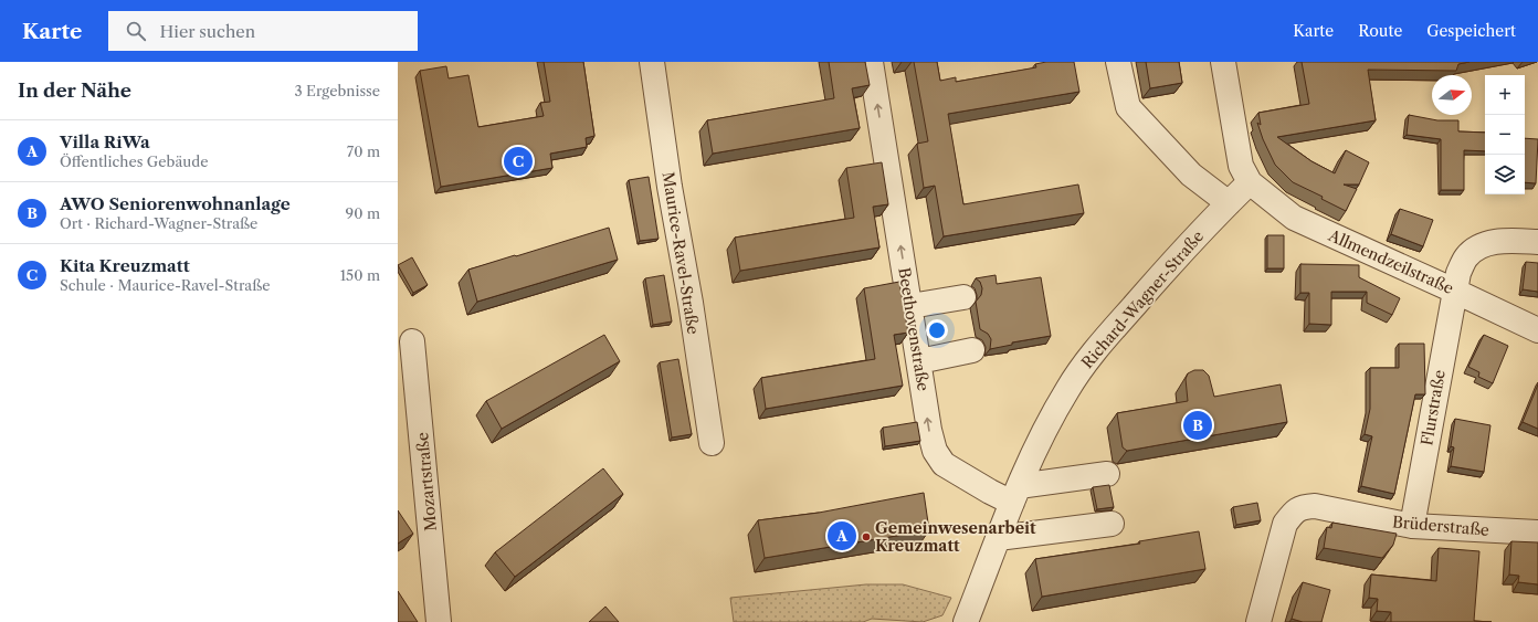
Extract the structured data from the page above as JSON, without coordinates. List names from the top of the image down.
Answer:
{
  "streets": {
    "street": [
      "Maurice-Ravel-Straße",
      "Allmendzeilstraße",
      "Richard-Wagner-Straße",
      "Beethovenstraße",
      "Flurstraße",
      "Mozartstraße",
      "Brüderstraße"
    ]
  },
  "crossings": [
    ["Allmendzeilstraße", "Richard-Wagner-Straße"],
    ["Allmendzeilstraße", "Flurstraße"],
    ["Richard-Wagner-Straße", "Beethovenstraße"],
    ["Flurstraße", "Brüderstraße"]
  ],
  "one_way": ["Beethovenstraße"],
  "places": ["Gemeinwesenarbeit Kreuzmatt"],
  "north": "right",
  "page": {
    "header": "Karte",
    "search": "Hier suchen",
    "nav": ["Karte", "Route", "Gespeichert"],
    "heading": ["In der Nähe", "3 Ergebnisse"],
    "map_buttons": ["+", "−"],
    "list": [
      {
        "mark": "A",
        "name": "Villa RiWa",
        "note": "Öffentliches Gebäude",
        "value": "70 m"
      },
      {
        "mark": "B",
        "name": "AWO Seniorenwohnanlage",
        "note": "Ort · Richard-Wagner-Straße",
        "value": "90 m"
      },
      {
        "mark": "C",
        "name": "Kita Kreuzmatt",
        "note": "Schule · Maurice-Ravel-Straße",
        "value": "150 m"
      }
    ],
    "pins": ["C", "B", "A"]
  }
}
